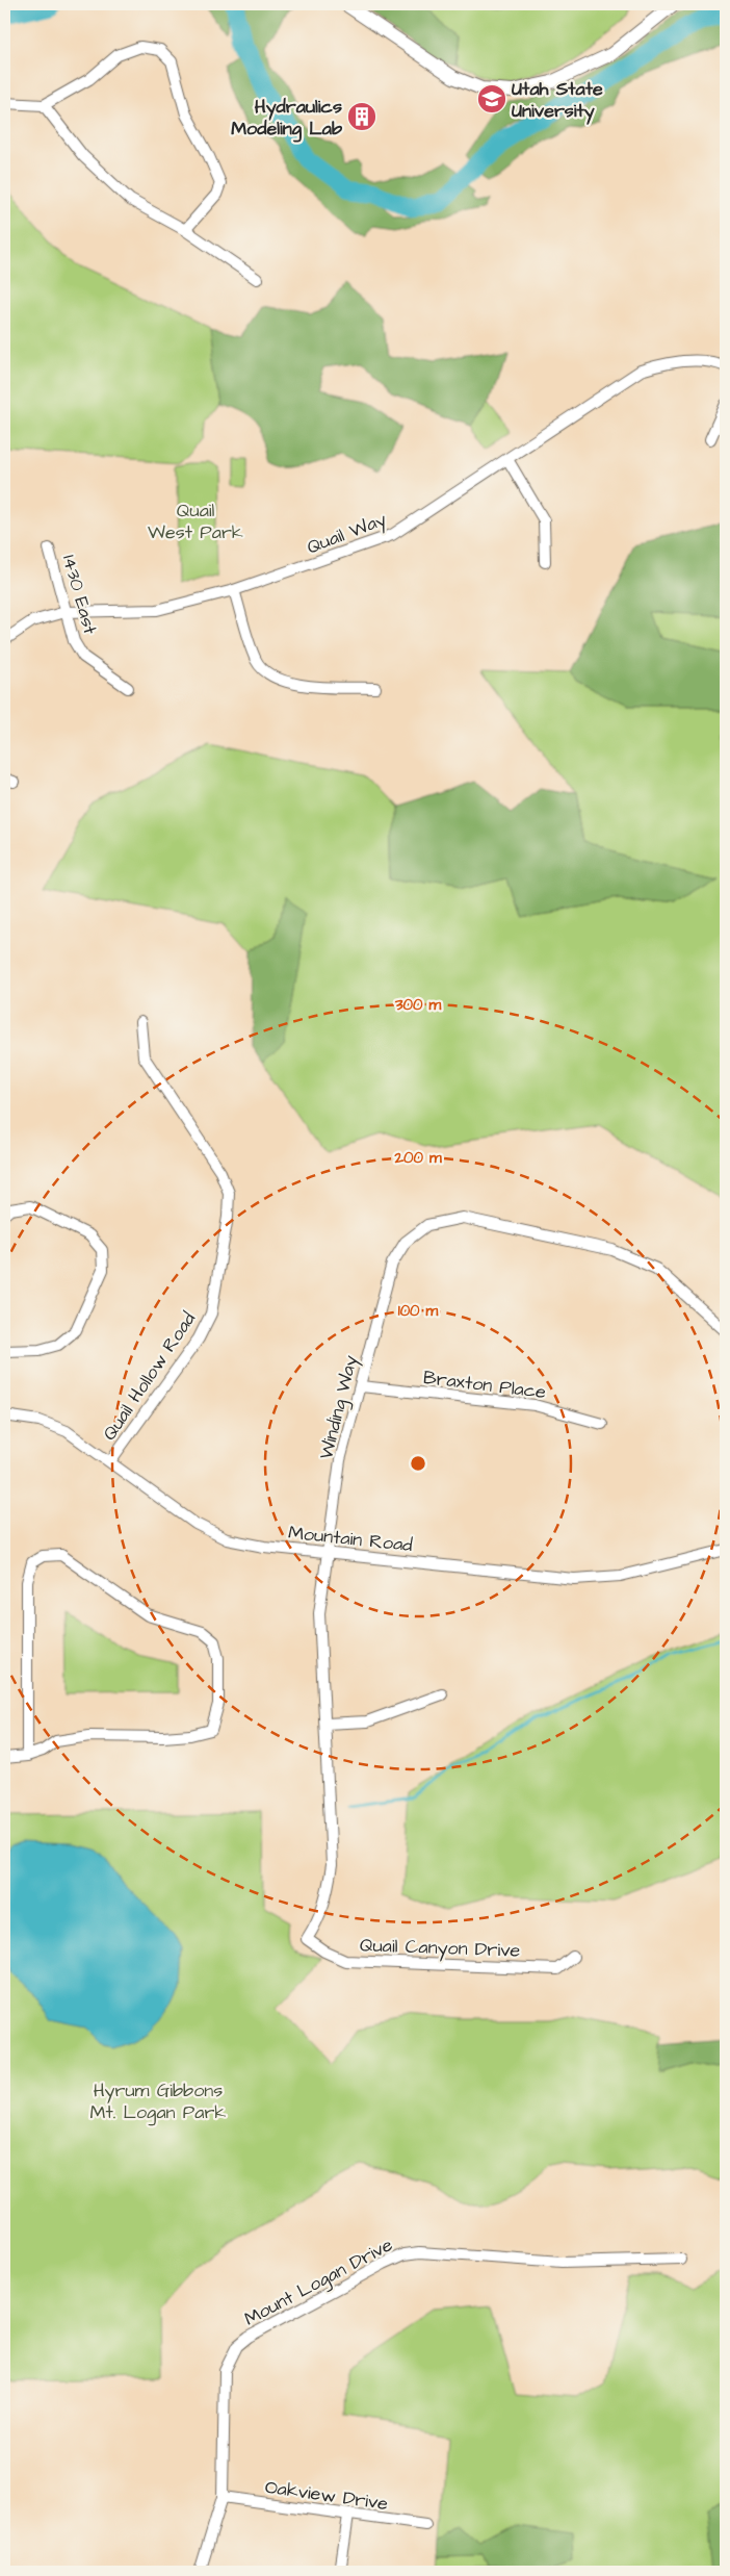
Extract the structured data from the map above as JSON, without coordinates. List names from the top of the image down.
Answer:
{
  "streets": {
    "street": [
      "Quail Way",
      "1430 East",
      "Quail Hollow Road",
      "Braxton Place",
      "Winding Way",
      "Mountain Road",
      "Quail Canyon Drive",
      "Mount Logan Drive",
      "Oakview Drive"
    ]
  },
  "crossings": [
    ["Quail Way", "1430 East"],
    ["Quail Hollow Road", "Mountain Road"],
    ["Braxton Place", "Winding Way"],
    ["Winding Way", "Mountain Road"],
    ["Winding Way", "Quail Canyon Drive"],
    ["Mount Logan Drive", "Oakview Drive"]
  ],
  "parks": ["Quail West Park", "Hyrum Gibbons Mt. Logan Park"],
  "places": {
    "school or university": ["Utah State University"],
    "building": ["Hydraulics Modeling Lab"]
  },
  "rings": ["300 m", "200 m", "100 m"]
}
